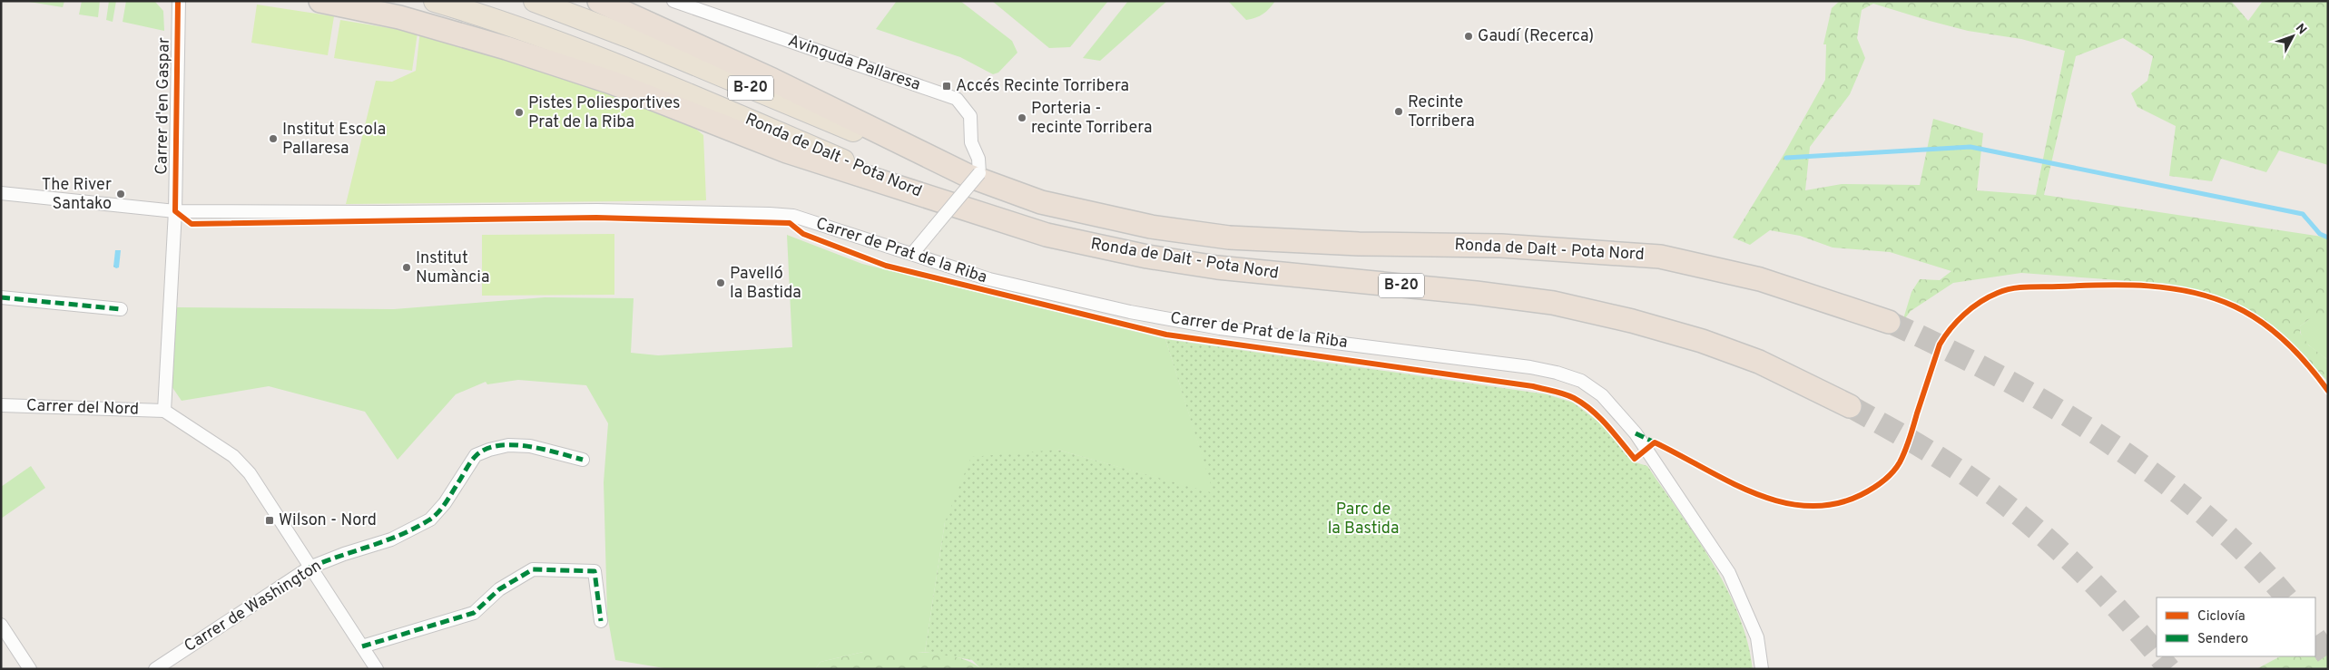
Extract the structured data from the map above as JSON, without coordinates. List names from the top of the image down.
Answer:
{
  "streets": {
    "highway": ["B-20", "Ronda de Dalt - Pota Nord"],
    "street": [
      "Avinguda Pallaresa",
      "Carrer d'en Gaspar",
      "Carrer de Prat de la Riba",
      "Carrer del Nord",
      "Carrer de Washington"
    ]
  },
  "crossings": [
    ["Avinguda Pallaresa", "Ronda de Dalt - Pota Nord"],
    ["Carrer d'en Gaspar", "Carrer de Prat de la Riba"],
    ["Carrer d'en Gaspar", "Carrer del Nord"]
  ],
  "parks": ["Parc de la Bastida"],
  "places": {
    "other": [
      "Gaudí (Recerca)",
      "Recinte Torribera",
      "Pistes Poliesportives Prat de la Riba",
      "Porteria - recinte Torribera",
      "Institut Escola Pallaresa",
      "The River Santako",
      "Institut Numància",
      "Pavelló la Bastida"
    ],
    "transit": ["Accés Recinte Torribera", "Wilson - Nord"]
  },
  "legend": ["Ciclovía", "Sendero"],
  "north": "top right"
}
